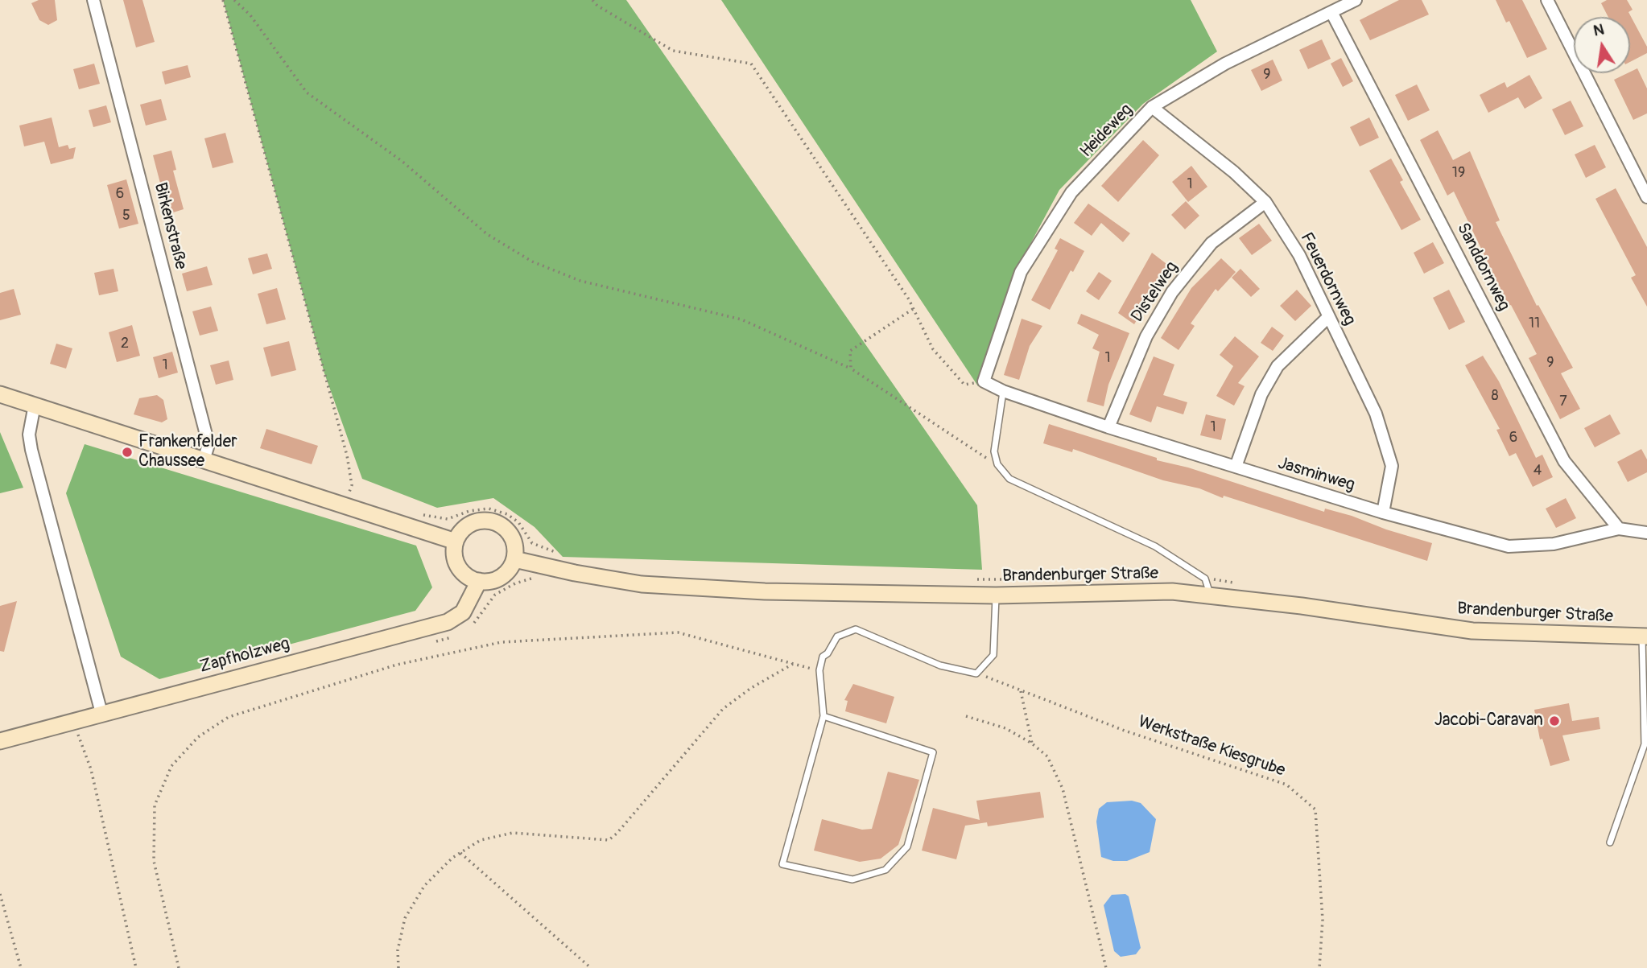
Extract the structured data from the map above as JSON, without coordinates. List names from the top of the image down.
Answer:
{
  "streets": {
    "street": [
      "Heideweg",
      "Birkenstraße",
      "Sanddornweg",
      "Feuerdornweg",
      "Distelweg",
      "Jasminweg",
      "Brandenburger Straße",
      "Zapfholzweg"
    ],
    "path": ["Werkstraße Kiesgrube"]
  },
  "crossings": [
    ["Heideweg", "Sanddornweg"],
    ["Heideweg", "Feuerdornweg"],
    ["Heideweg", "Jasminweg"],
    ["Sanddornweg", "Jasminweg"],
    ["Feuerdornweg", "Distelweg"],
    ["Feuerdornweg", "Jasminweg"],
    ["Distelweg", "Jasminweg"],
    ["Brandenburger Straße", "Zapfholzweg"]
  ],
  "places": ["Frankenfelder Chaussee", "Jacobi-Caravan"],
  "house_numbers": [
    "9",
    "19",
    "1",
    "6",
    "5",
    "11",
    "2",
    "1",
    "9",
    "1",
    "8",
    "7",
    "1",
    "6",
    "4"
  ],
  "north": "top"
}
